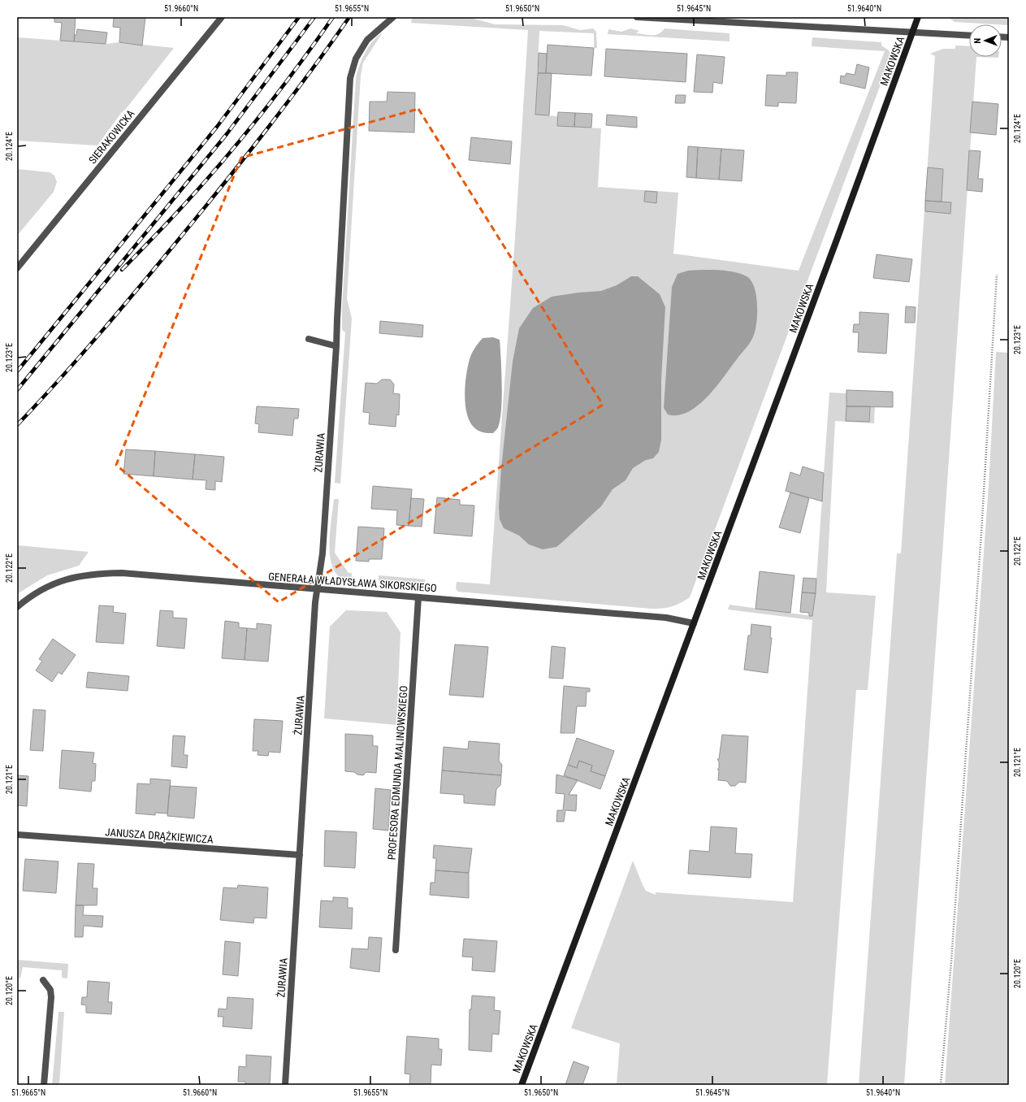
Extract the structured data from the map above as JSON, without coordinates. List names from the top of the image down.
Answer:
{
  "streets": {
    "street": [
      "MAKOWSKA",
      "SIERAKOWICKA",
      "ŻURAWIA",
      "GENERAŁA WŁADYSŁAWA SIKORSKIEGO",
      "PROFESORA EDMUNDA MALINOWSKIEGO",
      "JANUSZA DRĄŻKIEWICZA"
    ]
  },
  "crossings": [
    ["MAKOWSKA", "GENERAŁA WŁADYSŁAWA SIKORSKIEGO"],
    ["ŻURAWIA", "GENERAŁA WŁADYSŁAWA SIKORSKIEGO"],
    ["ŻURAWIA", "JANUSZA DRĄŻKIEWICZA"],
    ["GENERAŁA WŁADYSŁAWA SIKORSKIEGO", "PROFESORA EDMUNDA MALINOWSKIEGO"]
  ],
  "north": "left",
  "coordinates": [
    "51.9660°N",
    "51.9655°N",
    "51.9650°N",
    "51.9645°N",
    "51.9640°N",
    "20.124°E",
    "20.123°E",
    "20.122°E",
    "20.121°E",
    "20.120°E",
    "51.9665°N"
  ]
}
